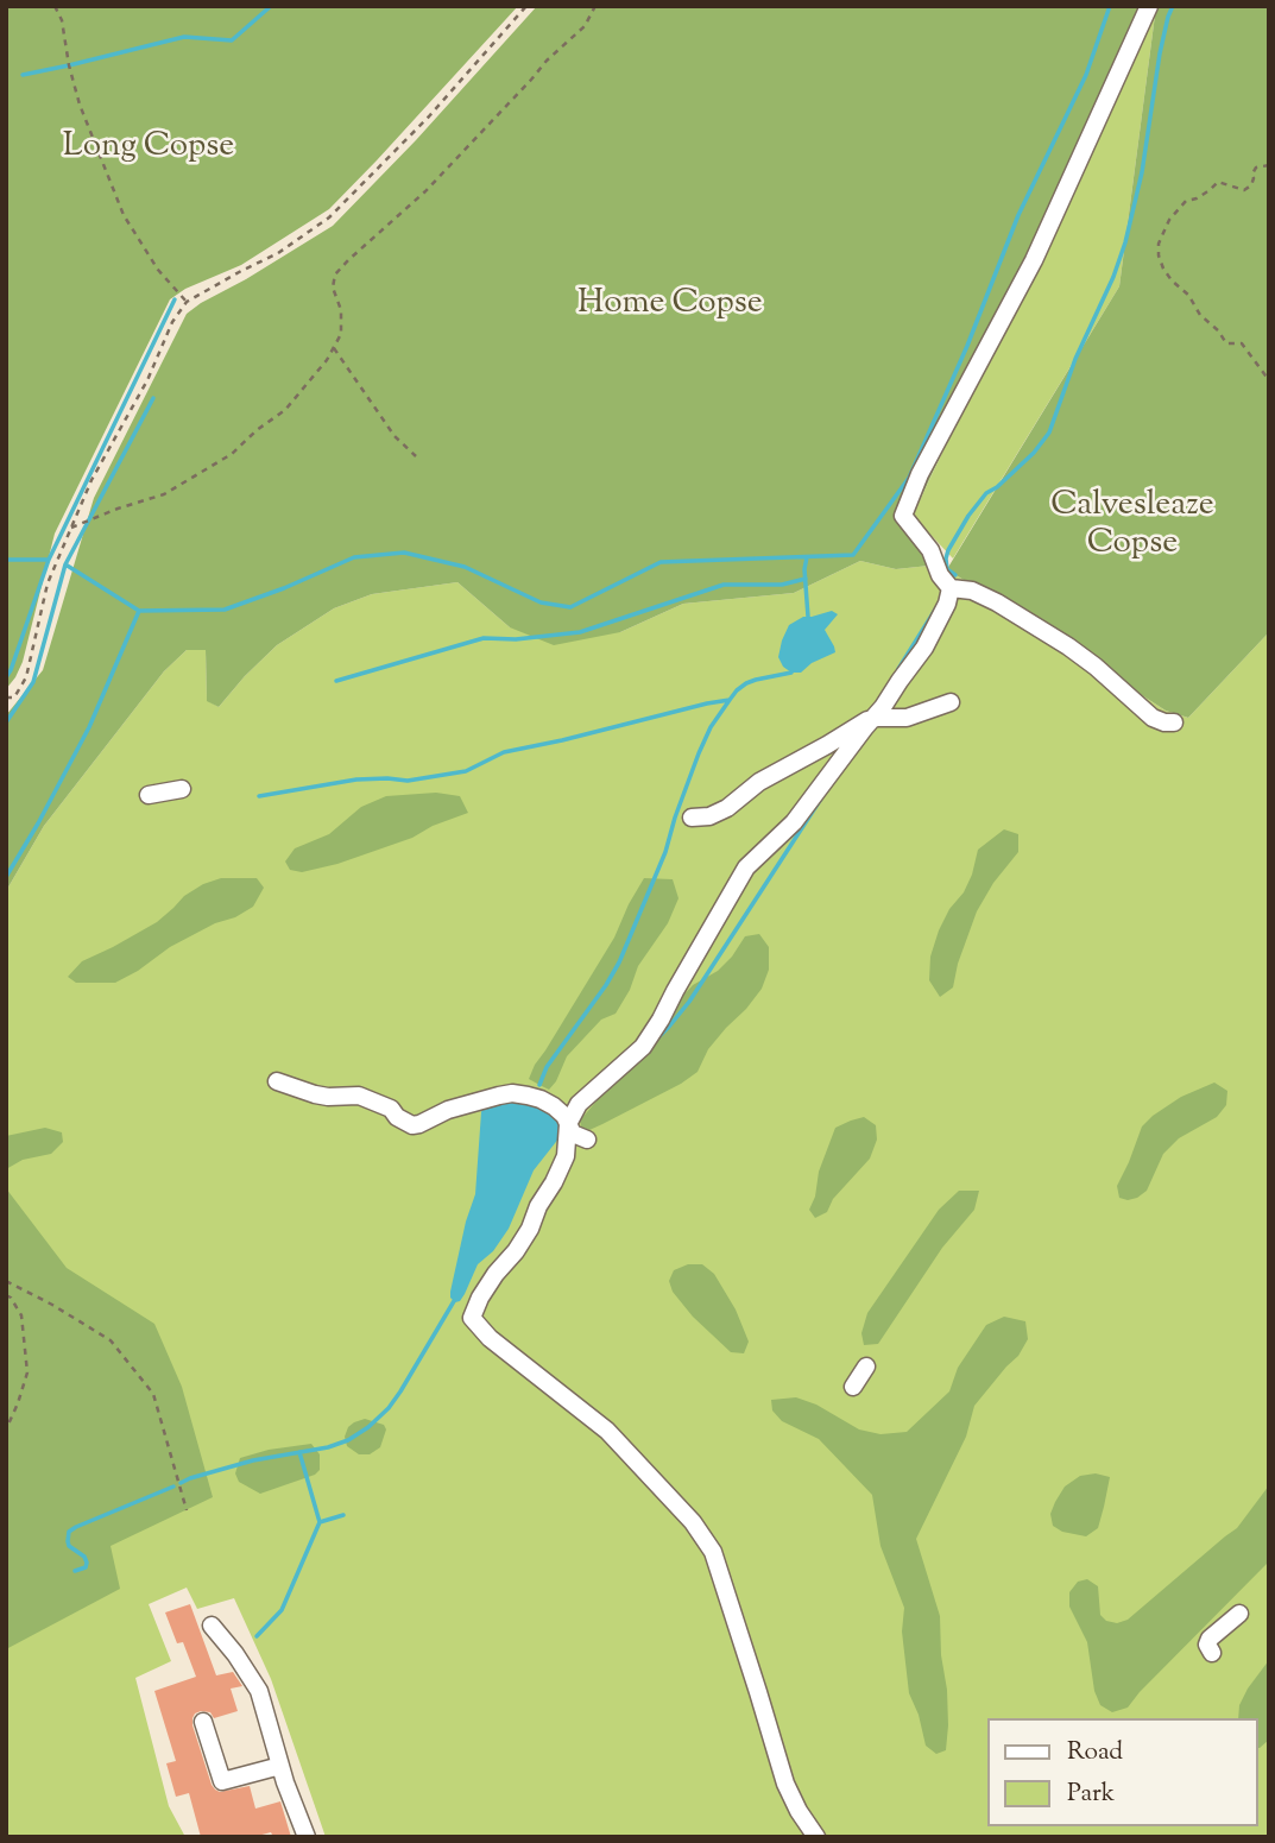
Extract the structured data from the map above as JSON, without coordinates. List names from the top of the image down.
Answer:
{
  "parks": ["Long Copse", "Home Copse", "Calvesleaze Copse"],
  "legend": ["Road", "Park"]
}
